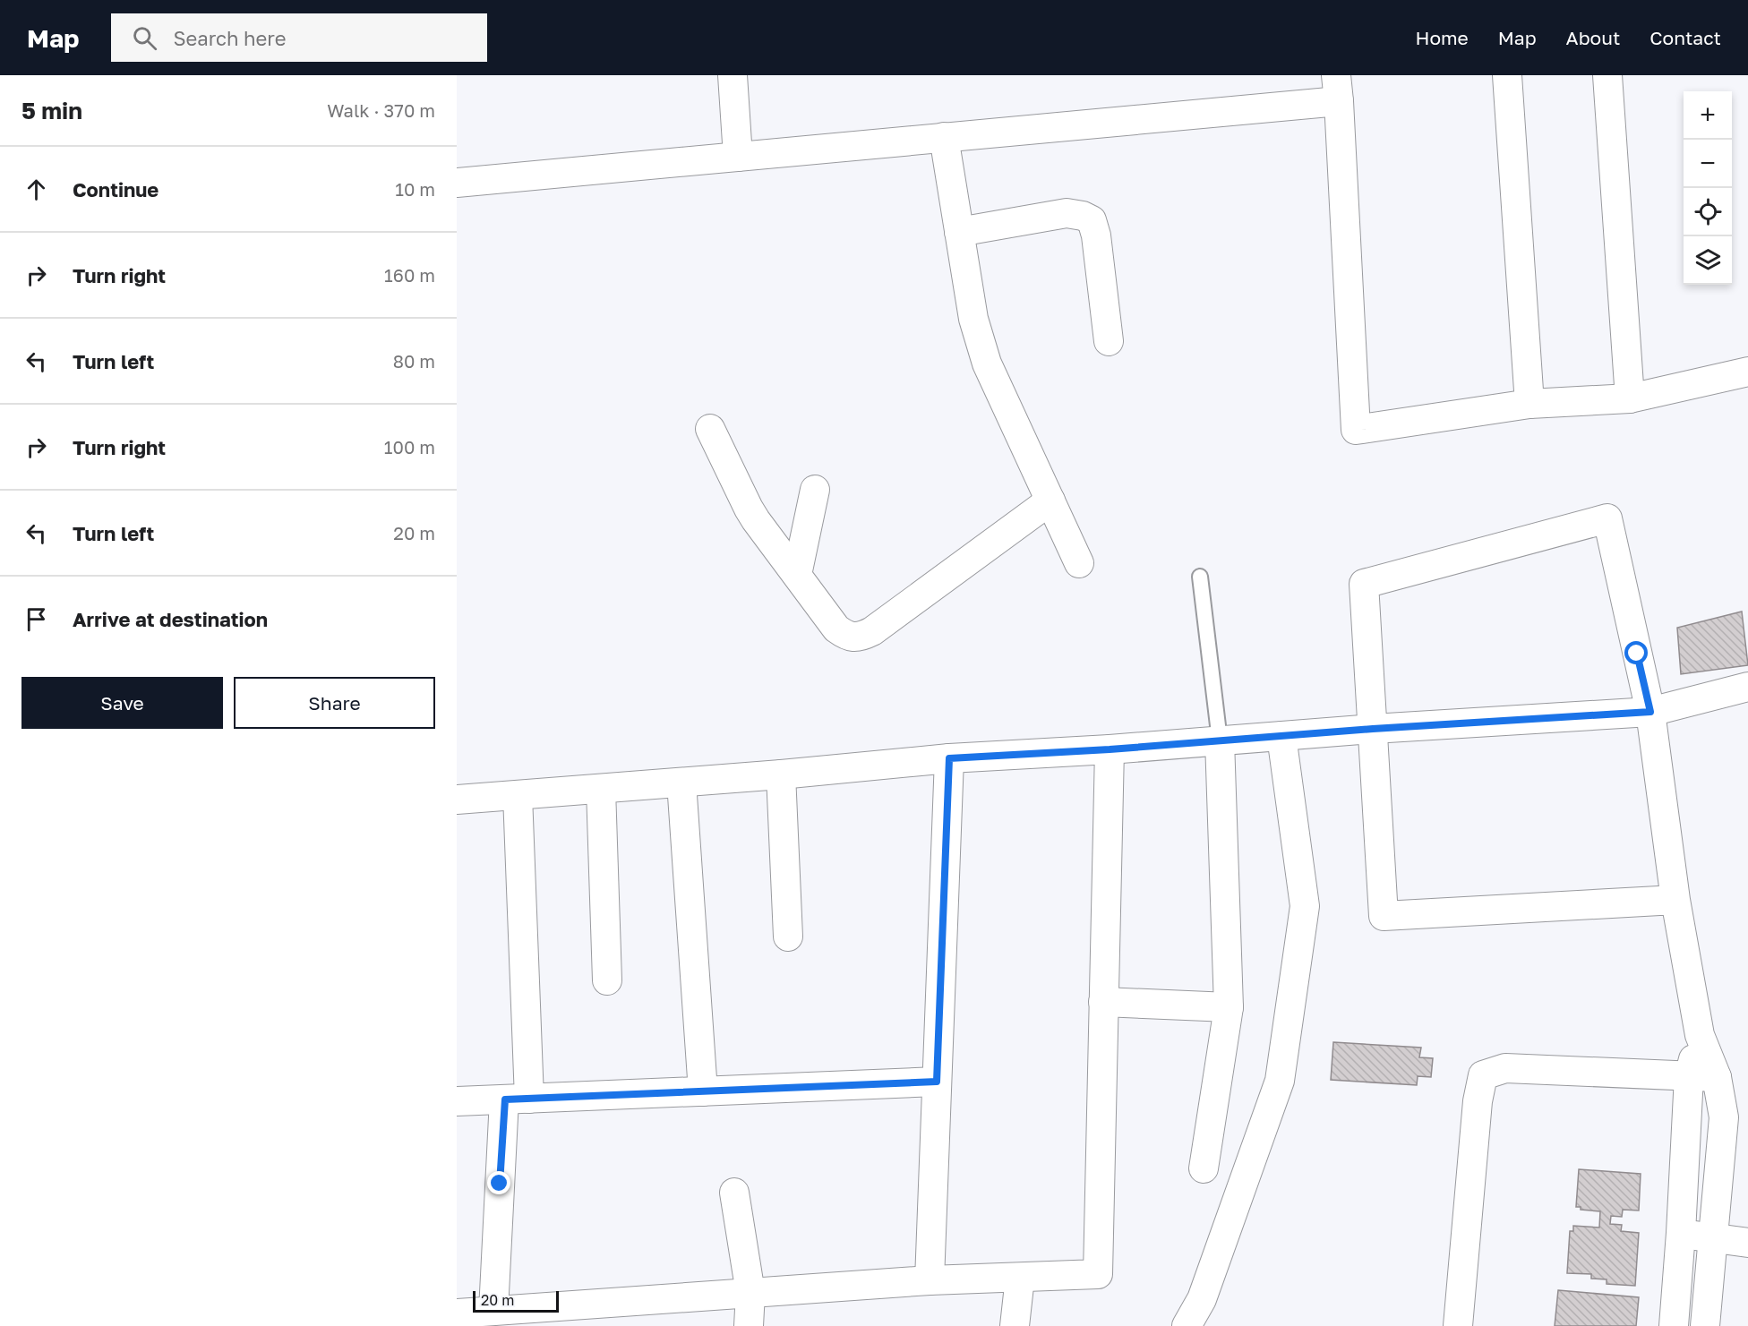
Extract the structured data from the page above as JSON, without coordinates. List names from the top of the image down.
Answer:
{
  "scale_bar": "20 m",
  "page": {
    "header": "Map",
    "search": "Search here",
    "nav": [
      "Home",
      "Map",
      "About",
      "Contact"
    ],
    "heading": ["5 min", "Walk · 370 m"],
    "map_buttons": ["+", "−"],
    "list": [
      ["Continue", "10 m"],
      ["Turn right", "160 m"],
      ["Turn left", "80 m"],
      ["Turn right", "100 m"],
      ["Turn left", "20 m"],
      "Arrive at destination"
    ],
    "buttons": ["Save", "Share"],
    "scale": "20 m"
  }
}
